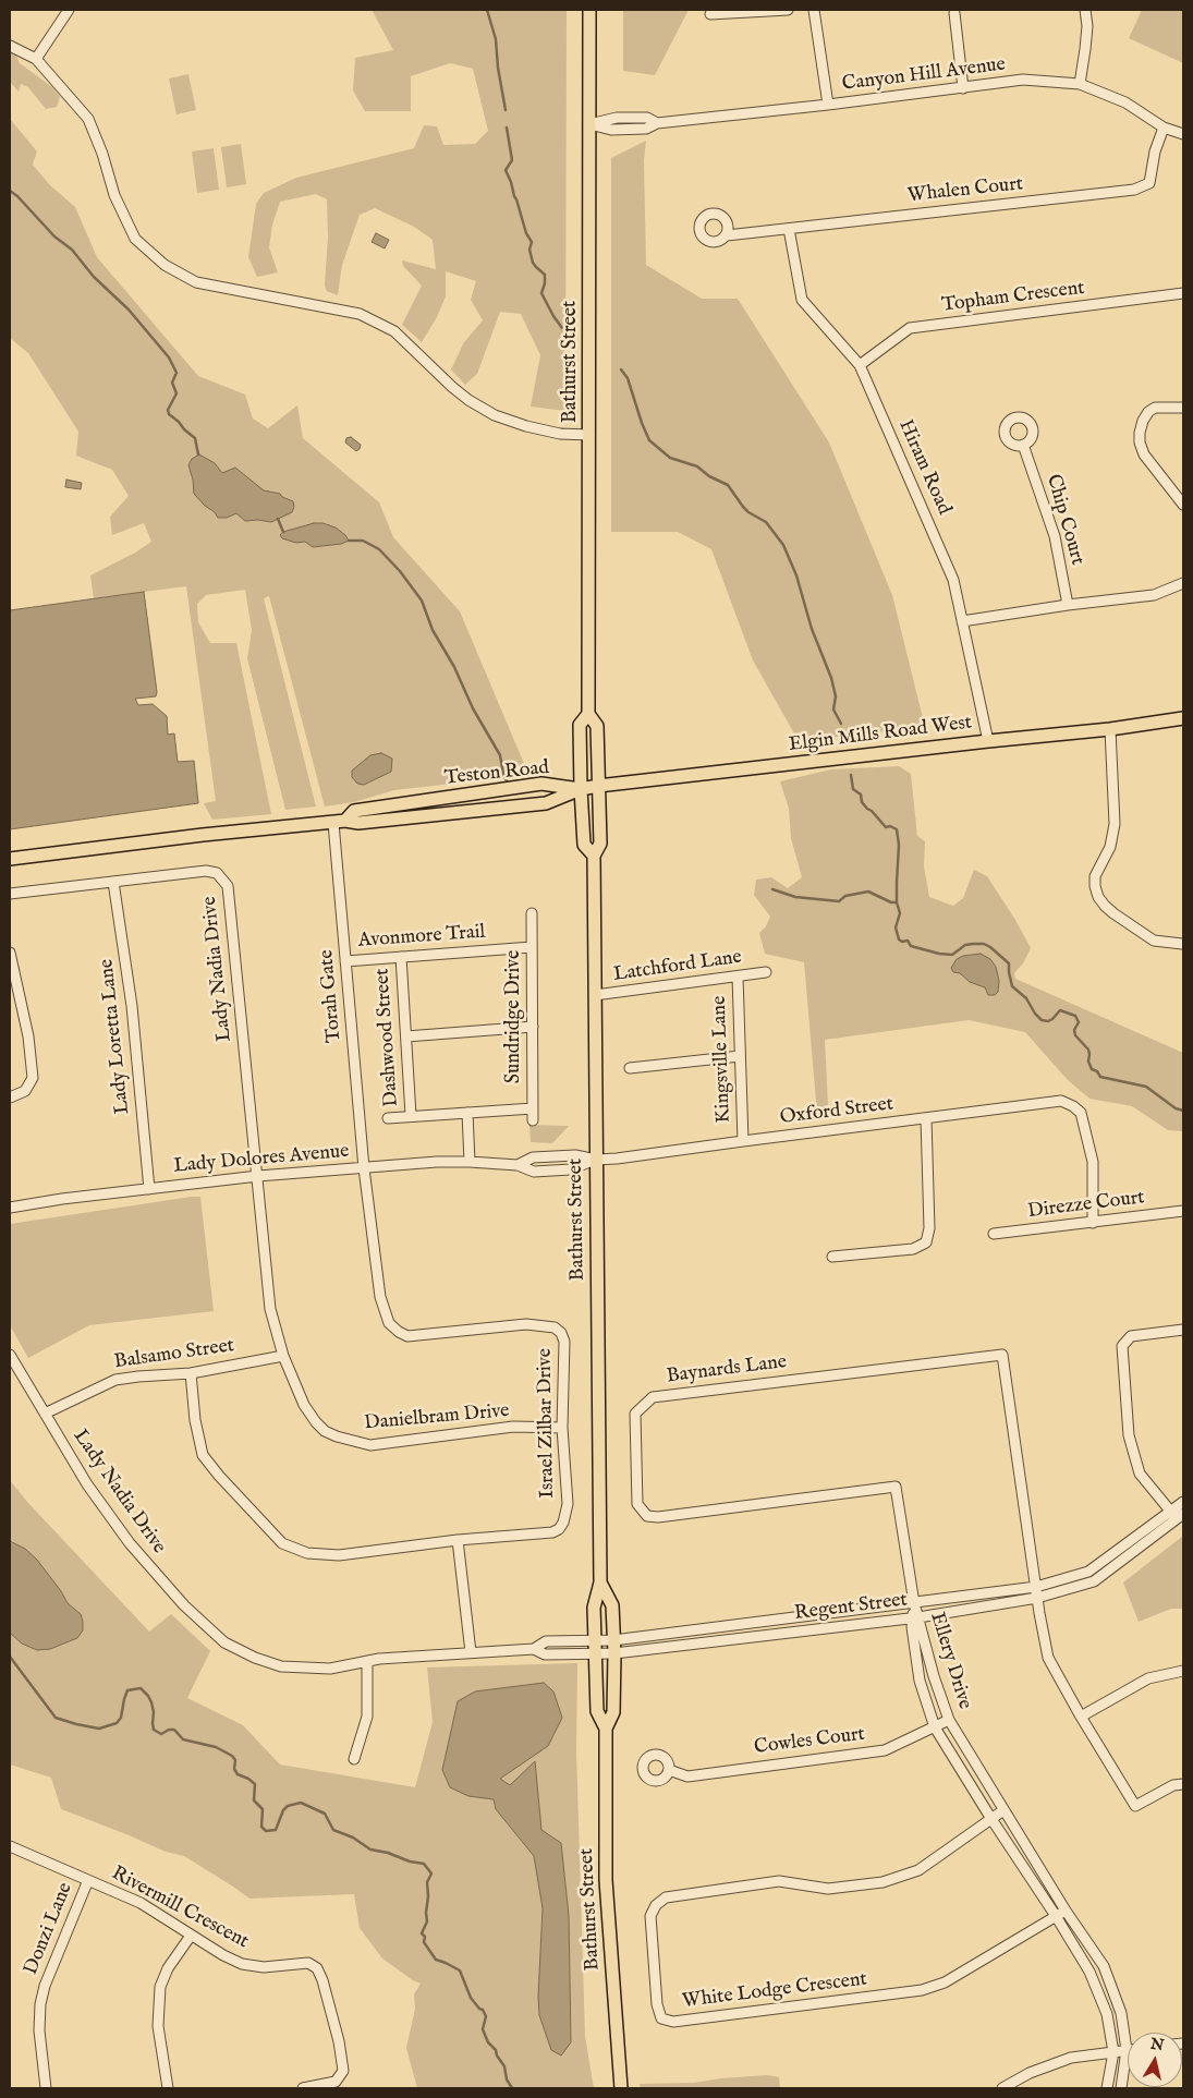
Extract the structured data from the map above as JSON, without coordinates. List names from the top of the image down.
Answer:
{
  "streets": {
    "main road": ["Bathurst Street", "Elgin Mills Road West", "Teston Road"],
    "street": [
      "Canyon Hill Avenue",
      "Whalen Court",
      "Topham Crescent",
      "Hiram Road",
      "Chip Court",
      "Avonmore Trail",
      "Latchford Lane",
      "Lady Nadia Drive",
      "Torah Gate",
      "Sundridge Drive",
      "Lady Loretta Lane",
      "Dashwood Street",
      "Kingsville Lane",
      "Oxford Street",
      "Lady Dolores Avenue",
      "Direzze Court",
      "Balsamo Street",
      "Baynards Lane",
      "Danielbram Drive",
      "Israel Zilbar Drive",
      "Regent Street",
      "Ellery Drive",
      "Cowles Court",
      "Rivermill Crescent",
      "Donzi Lane",
      "White Lodge Crescent"
    ]
  },
  "crossings": [
    ["Canyon Hill Avenue", "Whalen Court"],
    ["Canyon Hill Avenue", "Bathurst Street"],
    ["Whalen Court", "Hiram Road"],
    ["Topham Crescent", "Hiram Road"],
    ["Bathurst Street", "Elgin Mills Road West"],
    ["Bathurst Street", "Teston Road"],
    ["Bathurst Street", "Latchford Lane"],
    ["Bathurst Street", "Lady Nadia Drive"],
    ["Bathurst Street", "Oxford Street"],
    ["Bathurst Street", "Lady Dolores Avenue"],
    ["Bathurst Street", "Regent Street"],
    ["Hiram Road", "Elgin Mills Road West"],
    ["Elgin Mills Road West", "Teston Road"],
    ["Teston Road", "Torah Gate"],
    ["Avonmore Trail", "Torah Gate"],
    ["Avonmore Trail", "Sundridge Drive"],
    ["Avonmore Trail", "Dashwood Street"],
    ["Latchford Lane", "Kingsville Lane"],
    ["Lady Nadia Drive", "Lady Loretta Lane"],
    ["Lady Nadia Drive", "Lady Dolores Avenue"],
    ["Lady Nadia Drive", "Balsamo Street"],
    ["Lady Nadia Drive", "Danielbram Drive"],
    ["Lady Nadia Drive", "Regent Street"],
    ["Torah Gate", "Lady Dolores Avenue"],
    ["Torah Gate", "Israel Zilbar Drive"],
    ["Lady Loretta Lane", "Lady Dolores Avenue"],
    ["Kingsville Lane", "Oxford Street"],
    ["Oxford Street", "Lady Dolores Avenue"],
    ["Oxford Street", "Direzze Court"],
    ["Lady Dolores Avenue", "Danielbram Drive"],
    ["Lady Dolores Avenue", "Israel Zilbar Drive"],
    ["Balsamo Street", "Danielbram Drive"],
    ["Balsamo Street", "Israel Zilbar Drive"],
    ["Baynards Lane", "Regent Street"],
    ["Baynards Lane", "Ellery Drive"],
    ["Danielbram Drive", "Israel Zilbar Drive"],
    ["Regent Street", "Ellery Drive"],
    ["Ellery Drive", "Cowles Court"],
    ["Ellery Drive", "White Lodge Crescent"],
    ["Rivermill Crescent", "Donzi Lane"]
  ],
  "north": "top"
}
